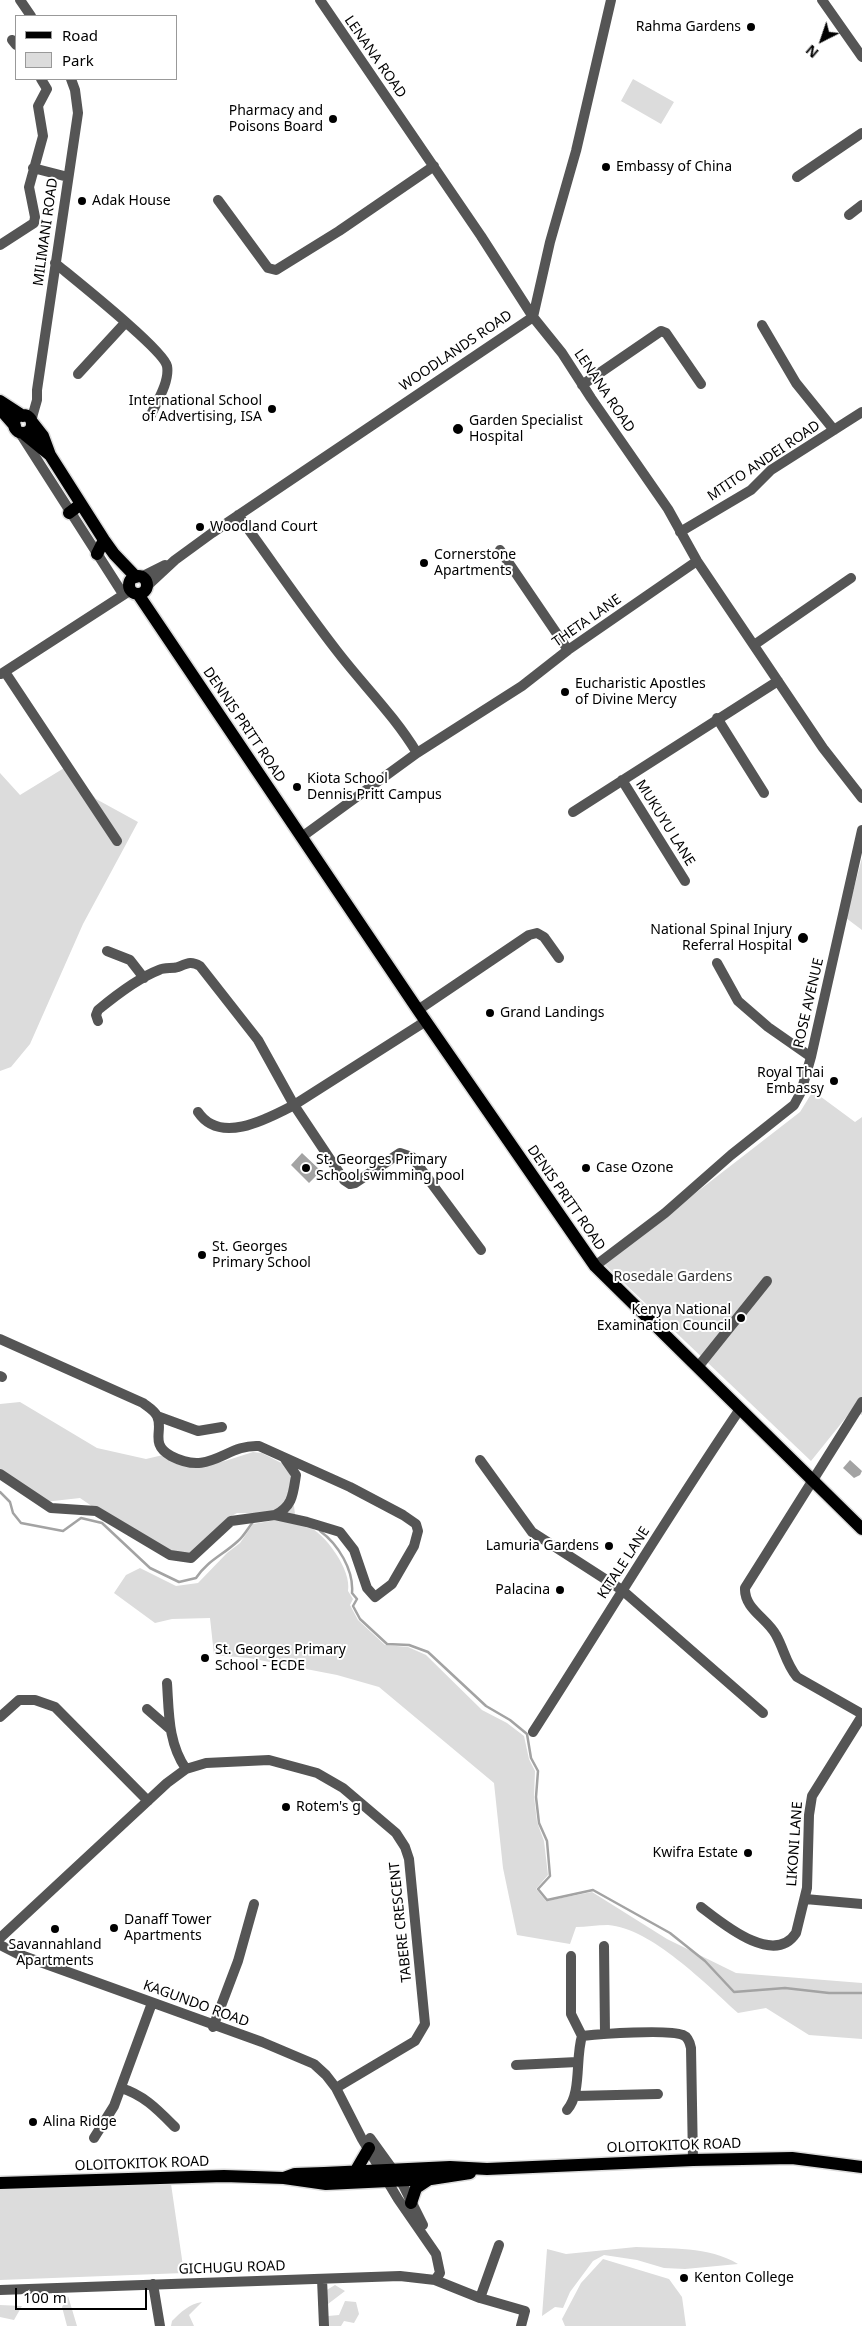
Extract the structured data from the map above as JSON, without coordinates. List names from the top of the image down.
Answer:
{
  "streets": {
    "main road": ["DENNIS PRITT ROAD", "DENIS PRITT ROAD", "OLOITOKITOK ROAD"],
    "street": [
      "LENANA ROAD",
      "MILIMANI ROAD",
      "WOODLANDS ROAD",
      "MTITO ANDEI ROAD",
      "THETA LANE",
      "MUKUYU LANE",
      "ROSE AVENUE",
      "KITALE LANE",
      "LIKONI LANE",
      "TABERE CRESCENT",
      "KAGUNDO ROAD",
      "GICHUGU ROAD"
    ]
  },
  "crossings": [
    ["LENANA ROAD", "WOODLANDS ROAD"],
    ["LENANA ROAD", "MTITO ANDEI ROAD"],
    ["LENANA ROAD", "THETA LANE"],
    ["LENANA ROAD", "MUKUYU LANE"],
    ["WOODLANDS ROAD", "DENNIS PRITT ROAD"],
    ["DENNIS PRITT ROAD", "DENIS PRITT ROAD"],
    ["ROSE AVENUE", "DENIS PRITT ROAD"],
    ["DENIS PRITT ROAD", "KITALE LANE"],
    ["TABERE CRESCENT", "KAGUNDO ROAD"],
    ["KAGUNDO ROAD", "OLOITOKITOK ROAD"]
  ],
  "parks": ["Rosedale Gardens"],
  "places": [
    "Rahma Gardens",
    "Pharmacy and Poisons Board",
    "Embassy of China",
    "Adak House",
    "International School of Advertising, ISA",
    "Garden Specialist Hospital",
    "Woodland Court",
    "Cornerstone Apartments",
    "Eucharistic Apostles of Divine Mercy",
    "Kiota School Dennis Pritt Campus",
    "National Spinal Injury Referral Hospital",
    "Grand Landings",
    "Royal Thai Embassy",
    "St. Georges Primary School swimming pool",
    "Case Ozone",
    "St. Georges Primary School",
    "Kenya National Examination Council",
    "Lamuria Gardens",
    "Palacina",
    "St. Georges Primary School - ECDE",
    "Rotem's g",
    "Kwifra Estate",
    "Danaff Tower Apartments",
    "Savannahland Apartments",
    "Alina Ridge",
    "Kenton College"
  ],
  "legend": ["Road", "Park"],
  "scale_bar": "100 m",
  "north": "bottom left"
}
